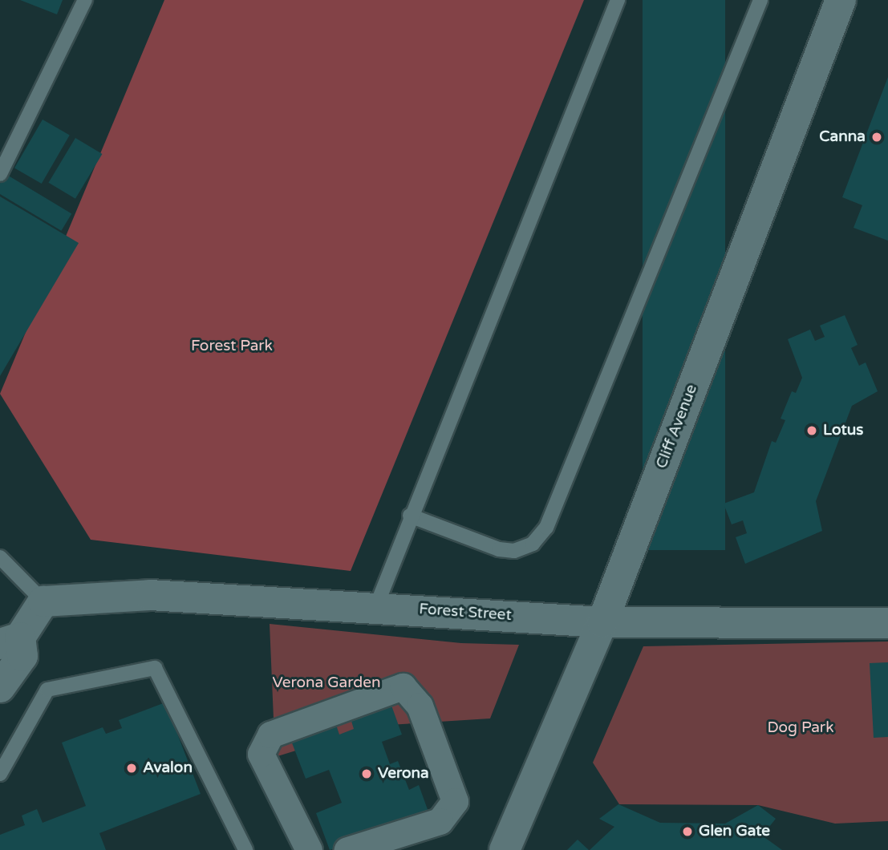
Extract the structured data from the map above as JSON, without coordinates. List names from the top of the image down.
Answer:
{
  "streets": {
    "street": ["Cliff Avenue", "Forest Street"]
  },
  "crossings": [
    ["Cliff Avenue", "Forest Street"]
  ],
  "parks": ["Forest Park", "Verona Garden", "Dog Park"],
  "places": [
    "Canna",
    "Lotus",
    "Avalon",
    "Verona",
    "Glen Gate"
  ]
}
